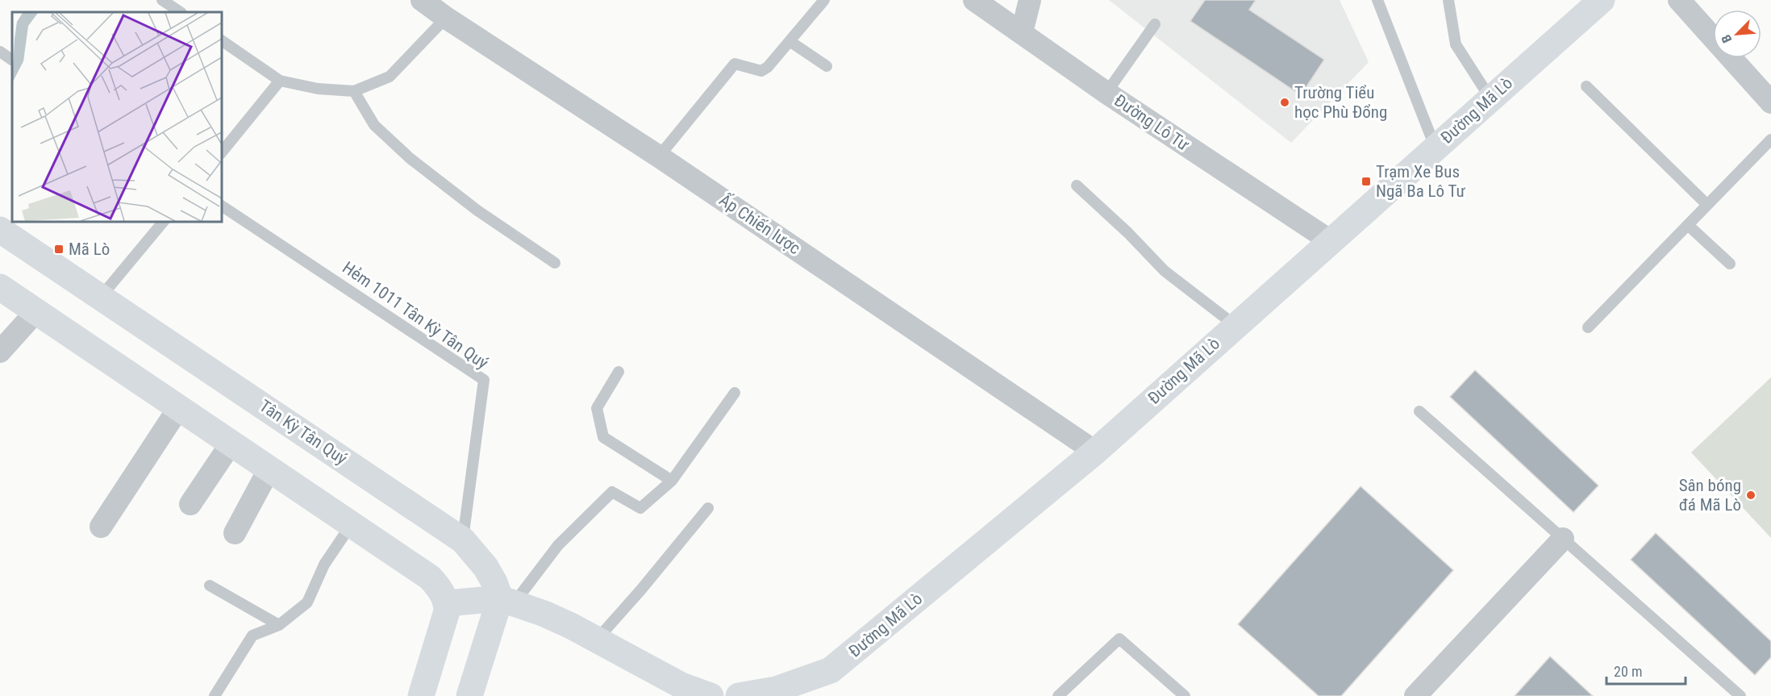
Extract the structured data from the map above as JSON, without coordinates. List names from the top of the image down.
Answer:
{
  "streets": {
    "main road": ["Đường Mã Lò", "Tân Kỳ Tân Quý"],
    "street": ["Đường Lô Tư", "Ấp Chiến lược"],
    "lane": ["Hẻm 1011 Tân Kỳ Tân Quý"]
  },
  "crossings": [
    ["Đường Mã Lò", "Đường Lô Tư"],
    ["Đường Mã Lò", "Ấp Chiến lược"],
    ["Hẻm 1011 Tân Kỳ Tân Quý", "Tân Kỳ Tân Quý"]
  ],
  "places": {
    "other": ["Trường Tiểu học Phù Đổng", "Sân bóng đá Mã Lò"],
    "transit": ["Trạm Xe Bus Ngã Ba Lô Tư", "Mã Lò"]
  },
  "scale_bar": "20 m",
  "north": "bottom left"
}
